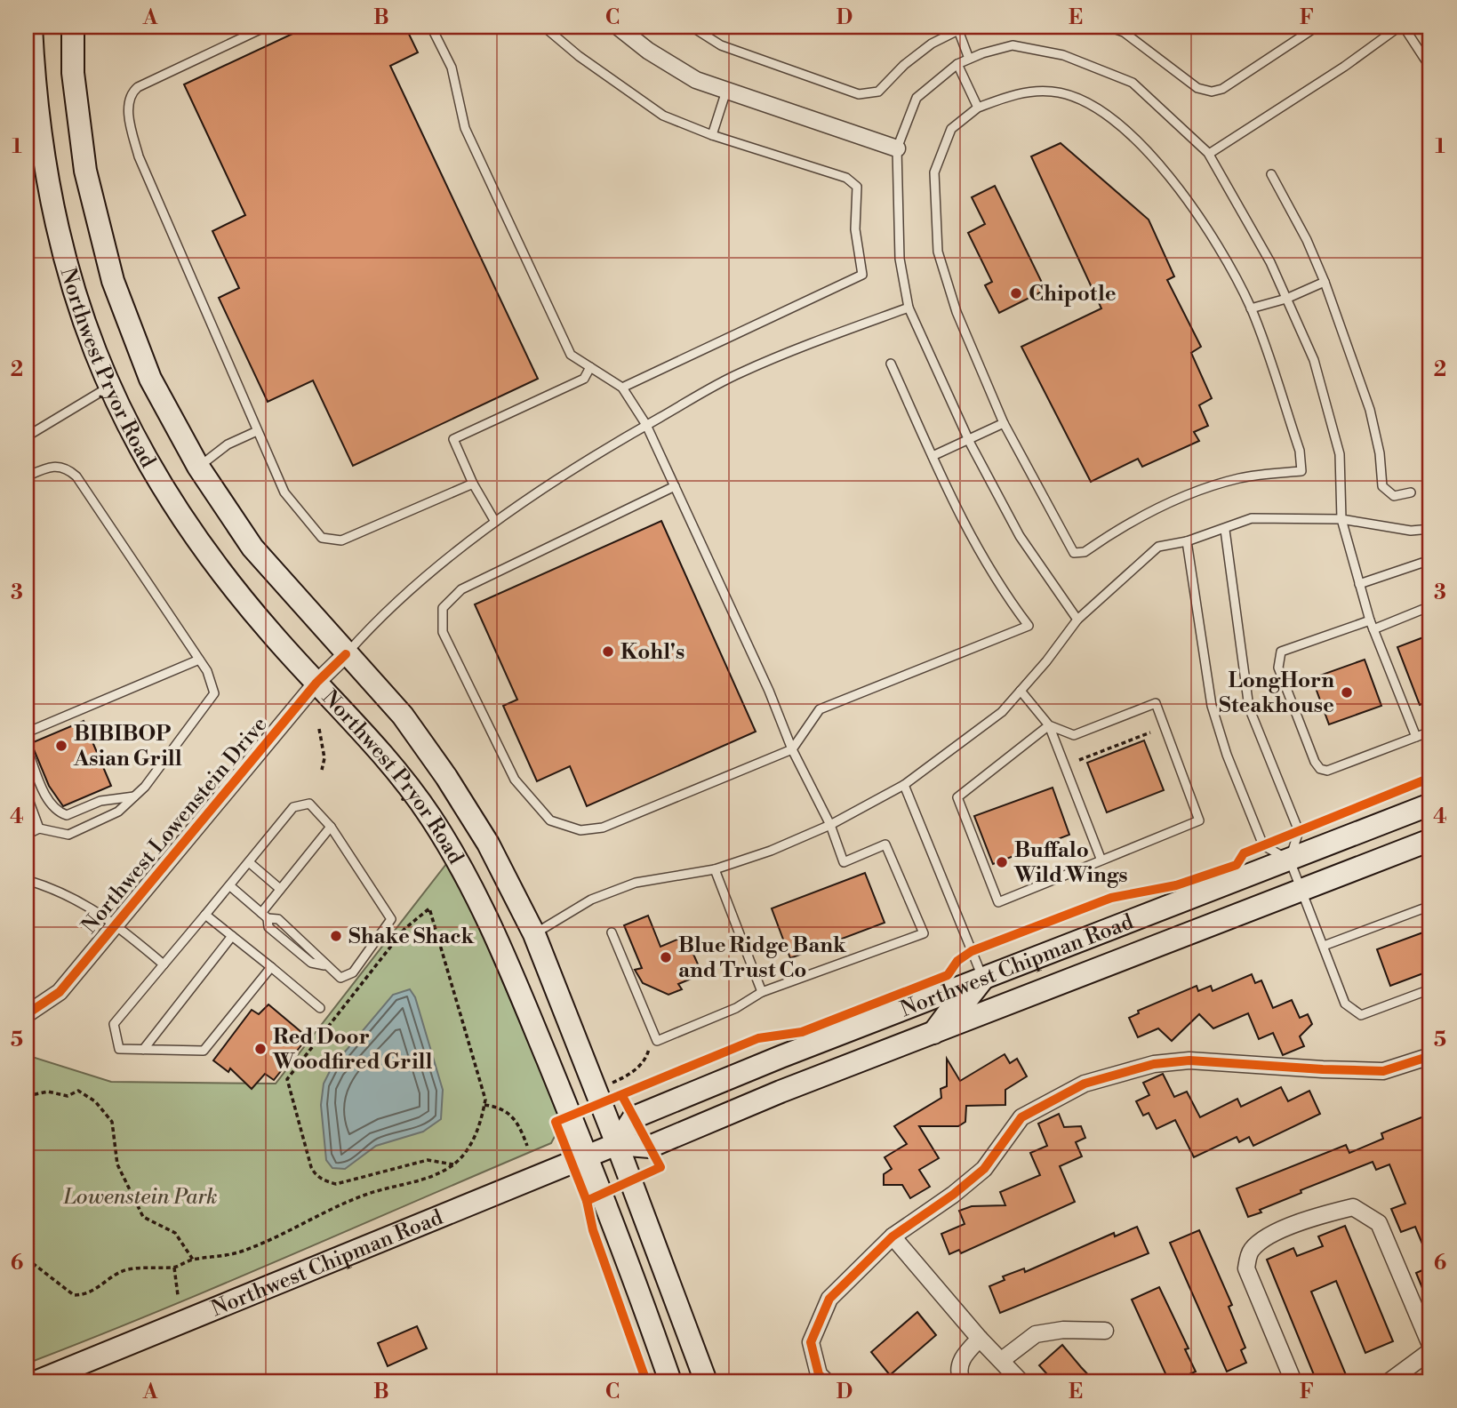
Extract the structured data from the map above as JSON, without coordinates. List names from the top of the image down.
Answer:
{
  "streets": {
    "main road": ["Northwest Pryor Road", "Northwest Chipman Road"],
    "street": ["Northwest Lowenstein Drive"]
  },
  "crossings": [
    ["Northwest Pryor Road", "Northwest Lowenstein Drive"],
    ["Northwest Pryor Road", "Northwest Chipman Road"]
  ],
  "parks": ["Lowenstein Park"],
  "places": [
    "Chipotle",
    "Kohl's",
    "LongHorn Steakhouse",
    "BIBIBOP Asian Grill",
    "Buffalo Wild Wings",
    "Shake Shack",
    "Blue Ridge Bank and Trust Co",
    "Red Door Woodfired Grill"
  ],
  "grid": {
    "columns": [
      "A",
      "B",
      "C",
      "D",
      "E",
      "F"
    ],
    "rows": [
      "1",
      "2",
      "3",
      "4",
      "5",
      "6"
    ]
  }
}
